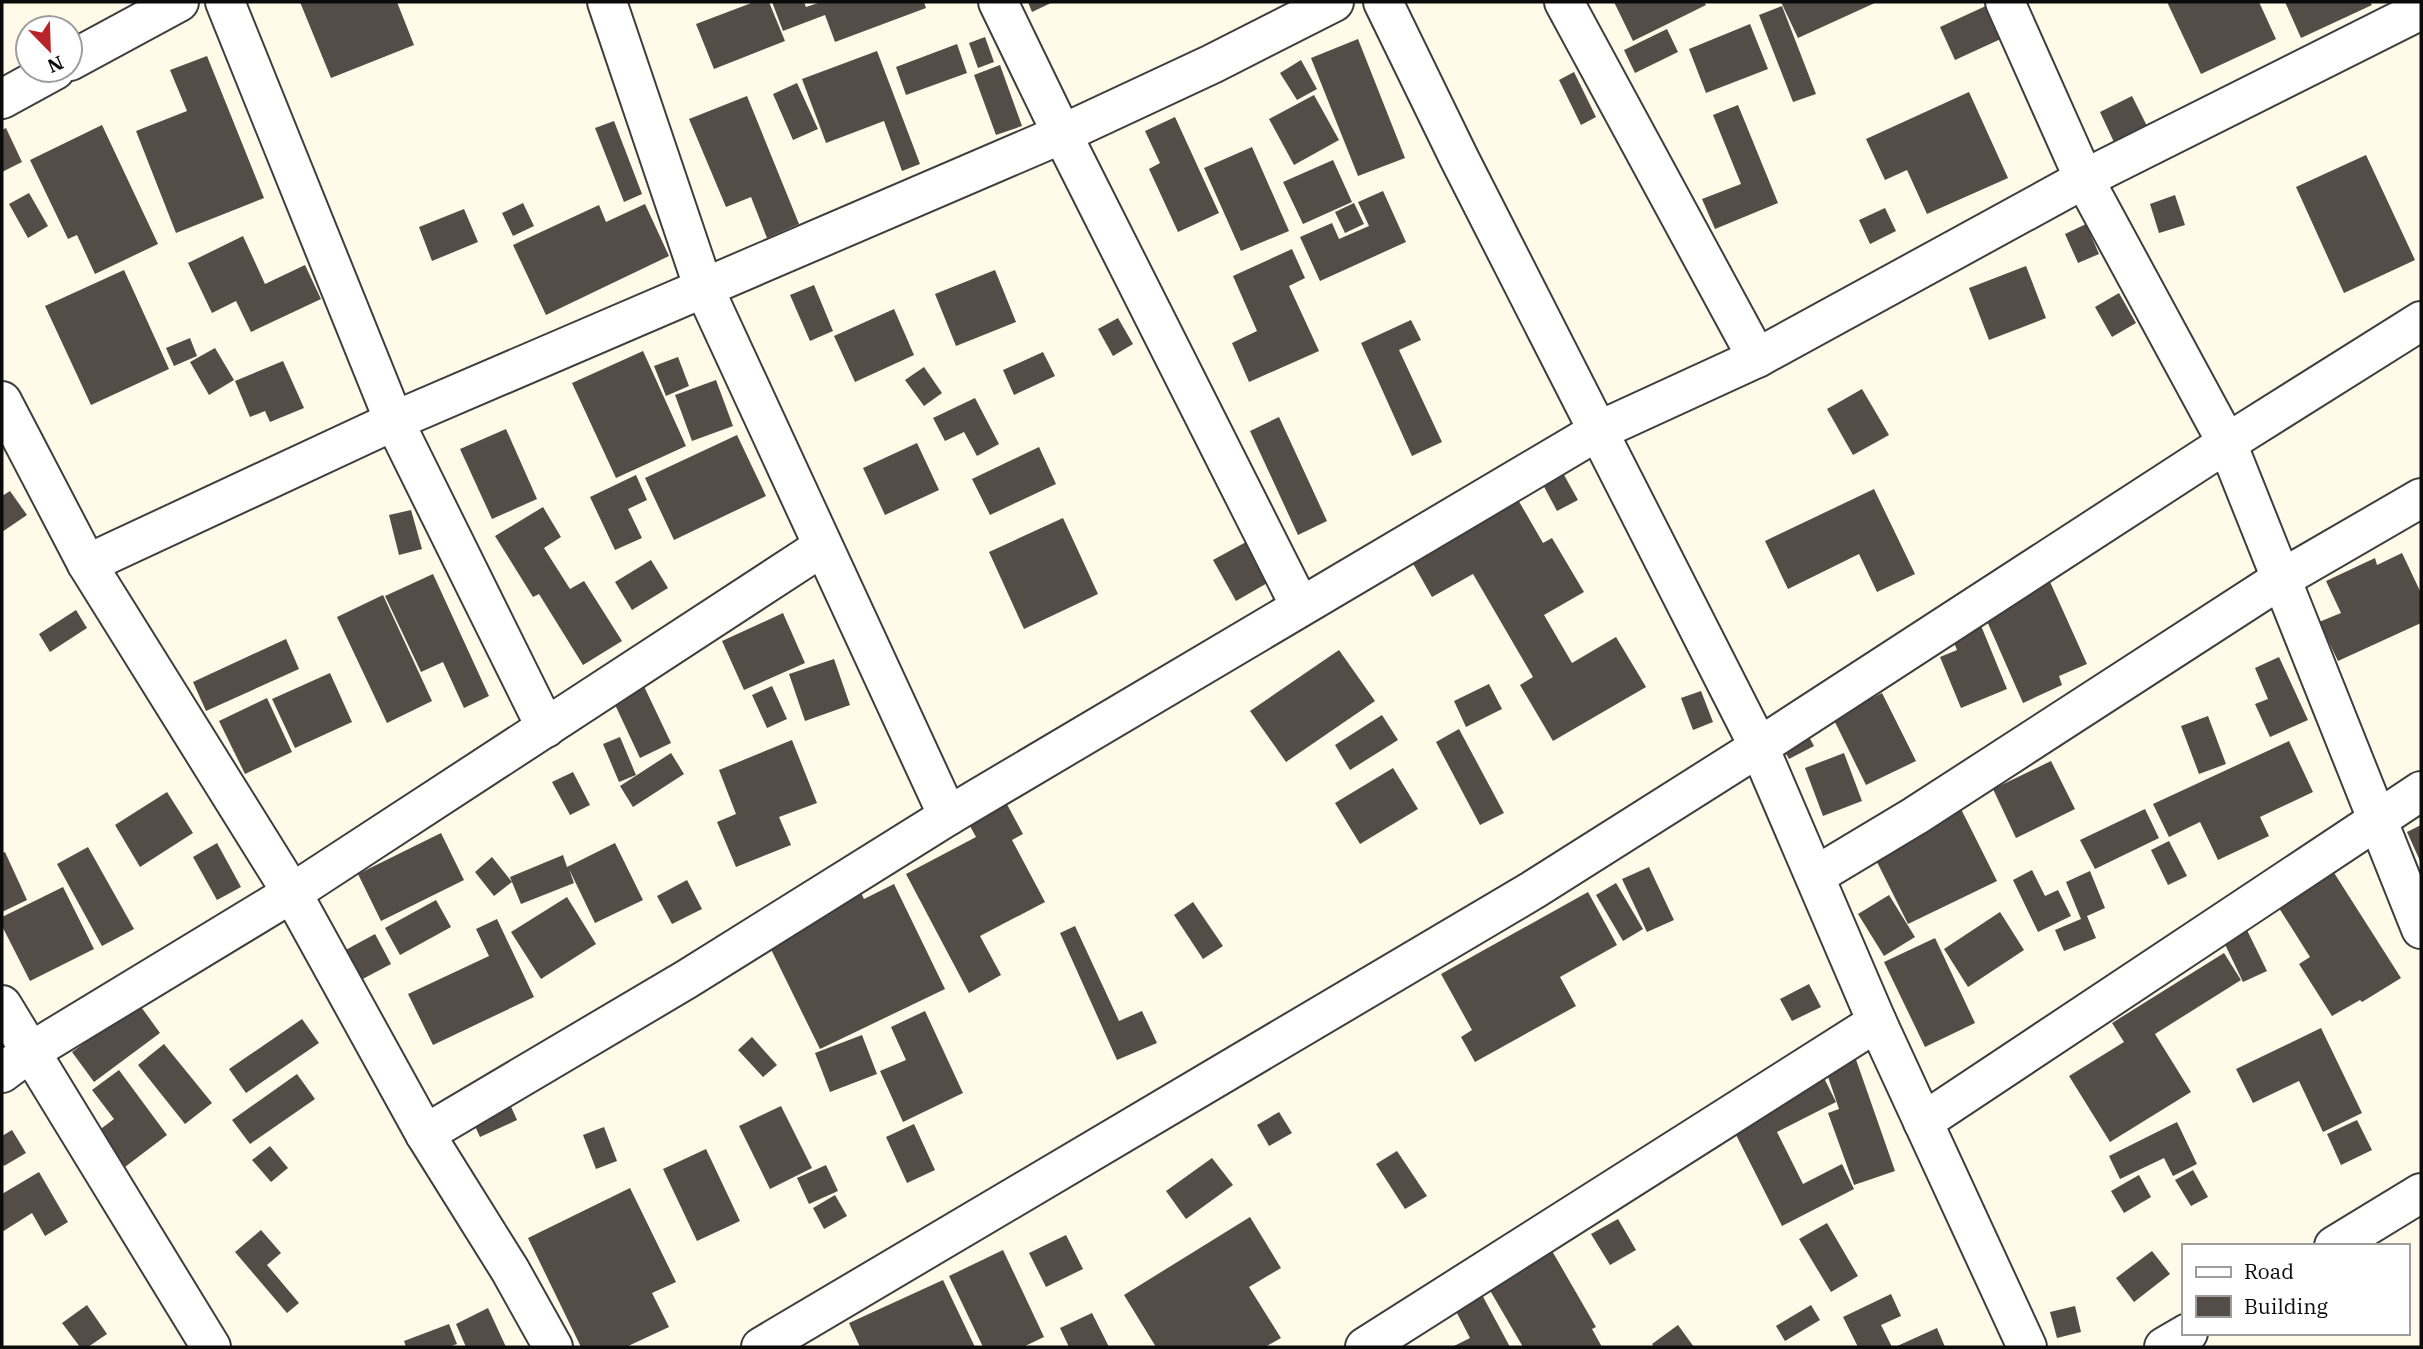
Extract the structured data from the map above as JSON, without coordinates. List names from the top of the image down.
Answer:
{
  "legend": ["Road", "Building"],
  "north": "bottom right"
}
